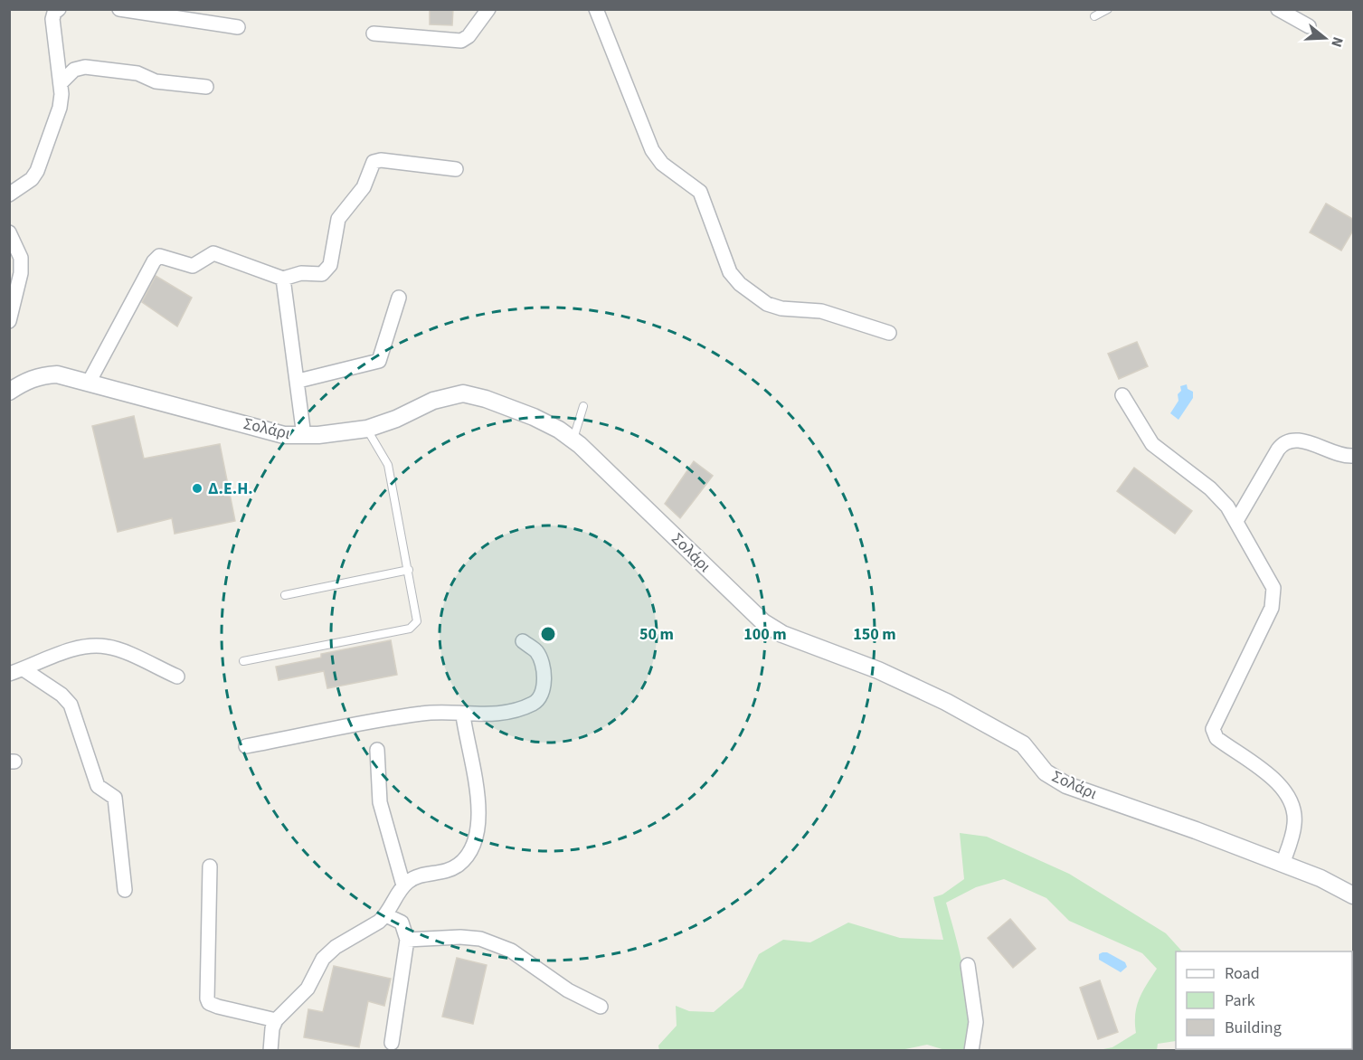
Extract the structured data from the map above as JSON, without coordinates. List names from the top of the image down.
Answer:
{
  "streets": {
    "street": ["Σολάρι"]
  },
  "places": ["Δ.Ε.Η."],
  "legend": ["Road", "Park", "Building"],
  "north": "right",
  "rings": ["50 m", "100 m", "150 m"]
}
